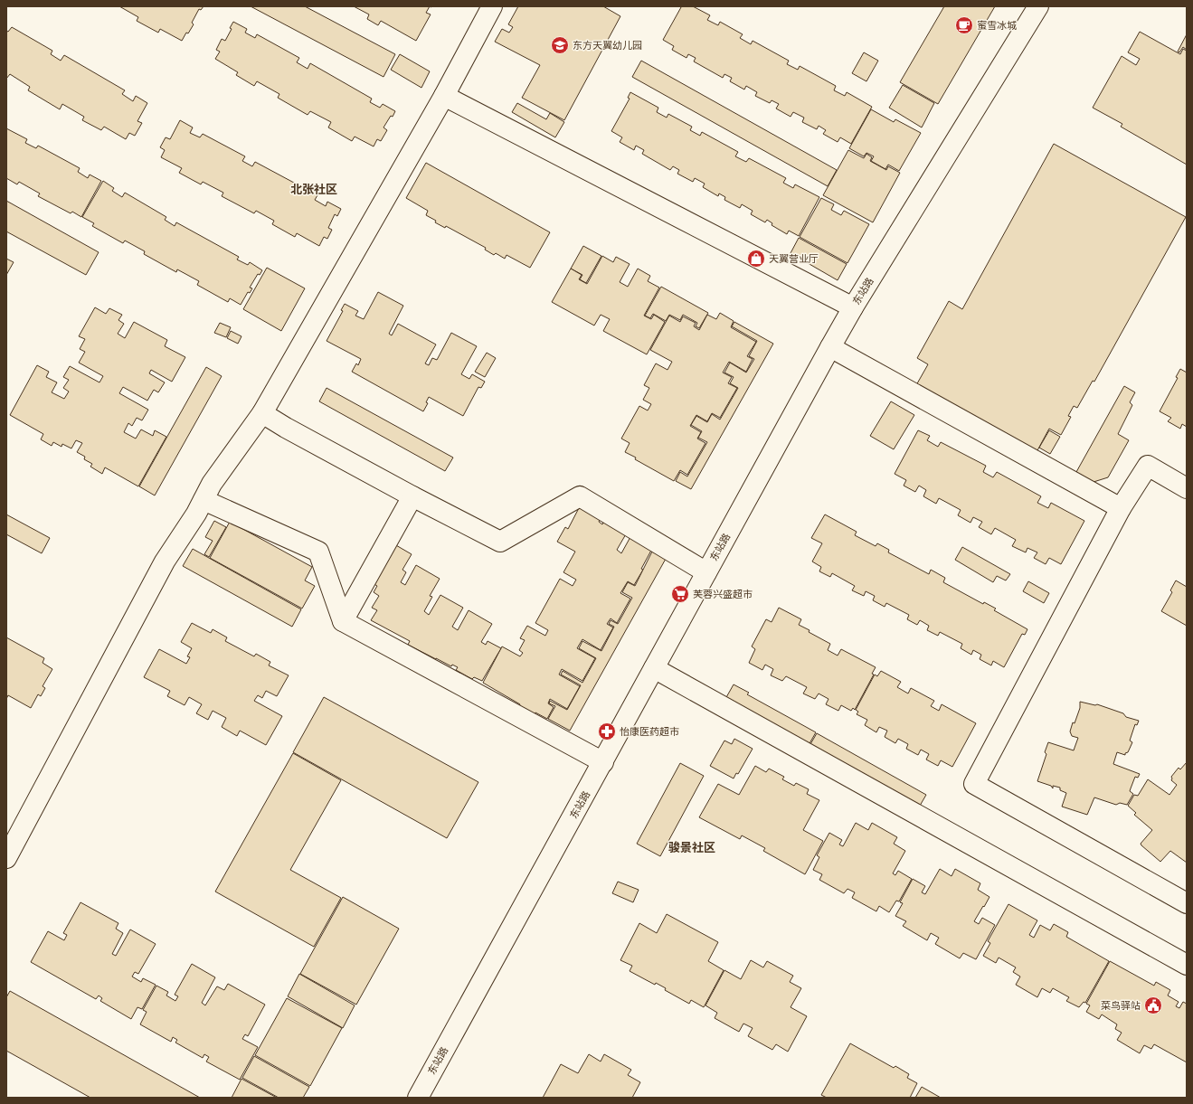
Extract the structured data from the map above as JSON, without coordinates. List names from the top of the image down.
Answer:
{
  "streets": {
    "street": ["东站路"]
  },
  "districts": ["北张社区", "骏景社区"],
  "places": {
    "cafe": ["蜜雪冰城"],
    "school or university": ["东方天翼幼儿园"],
    "shop": ["天翼营业厅"],
    "supermarket": ["芙蓉兴盛超市"],
    "pharmacy": ["怡康医药超市"],
    "public building": ["菜鸟驿站"]
  }
}
